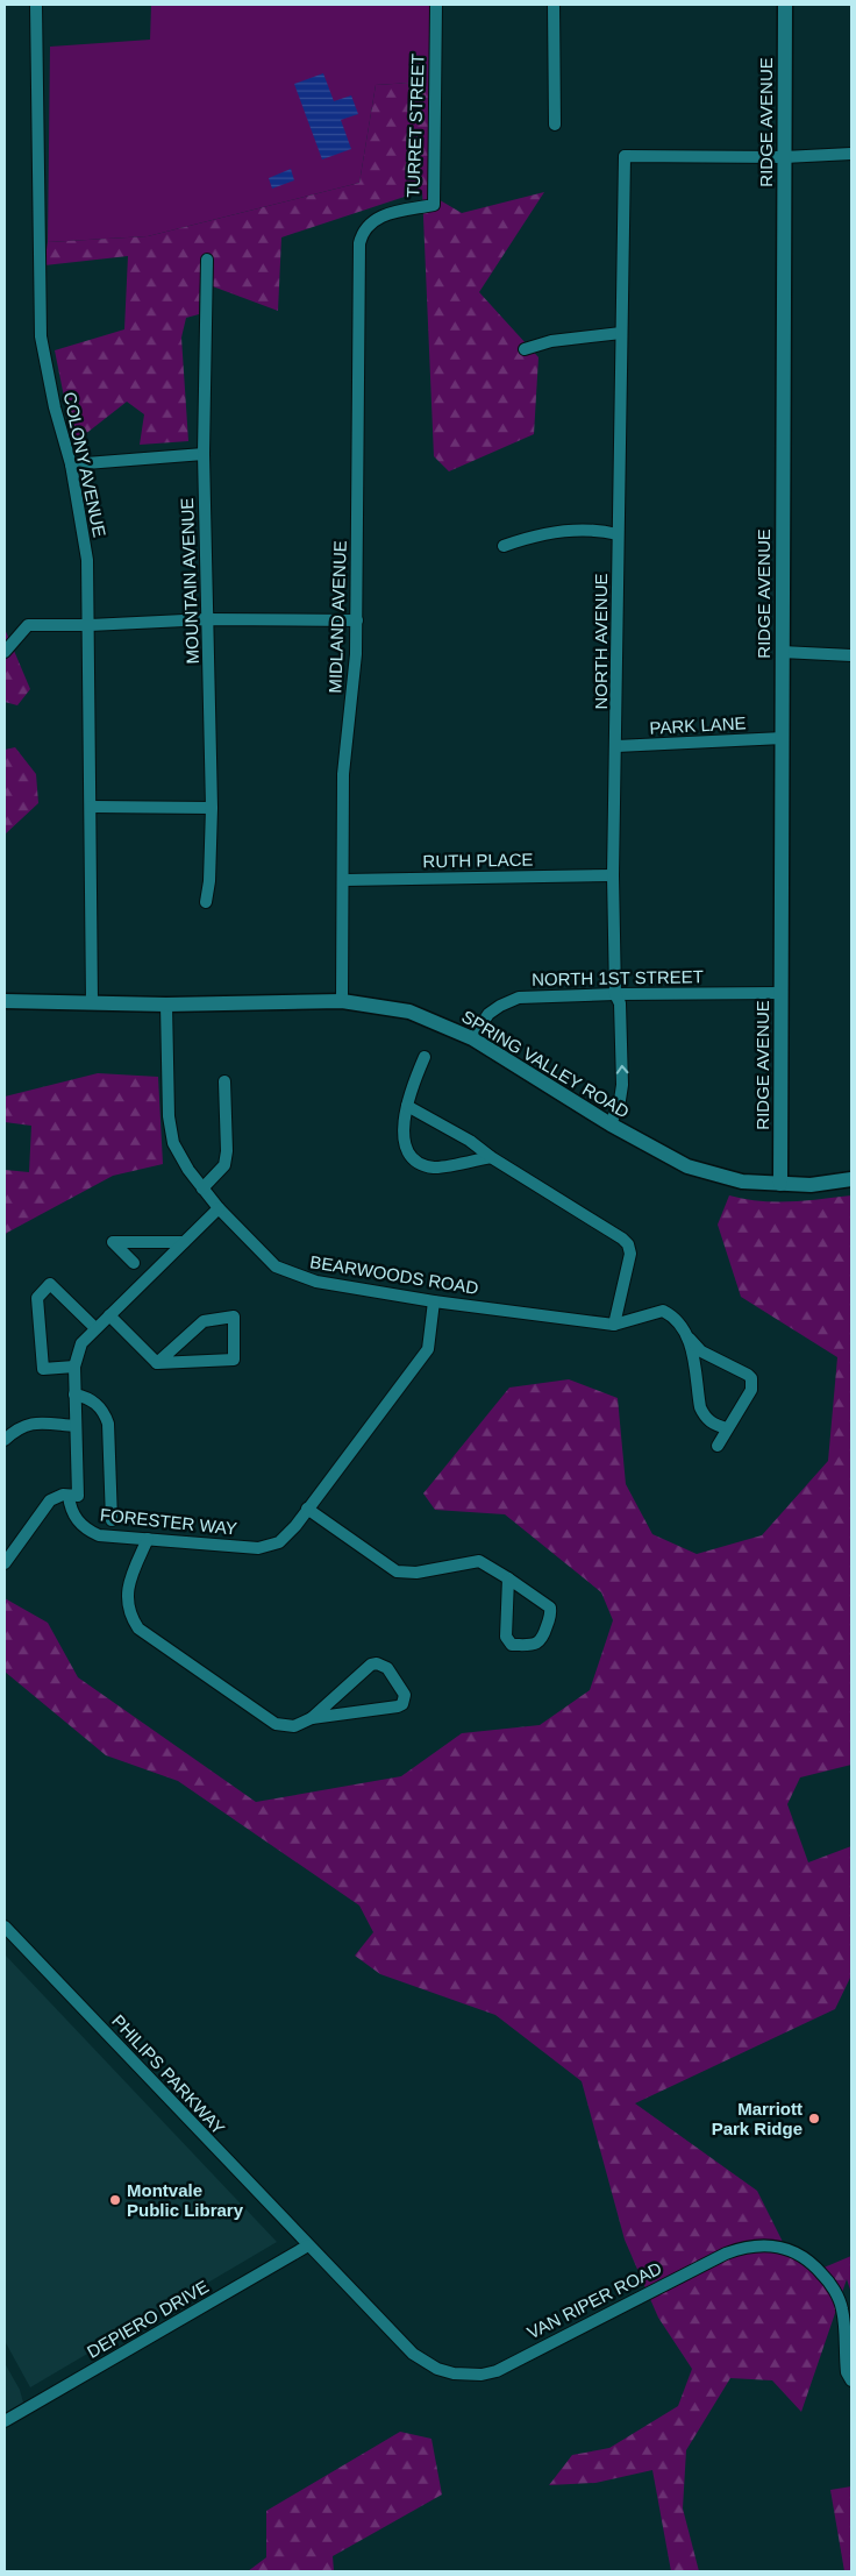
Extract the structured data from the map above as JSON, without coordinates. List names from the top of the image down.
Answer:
{
  "streets": {
    "street": [
      "RIDGE AVENUE",
      "TURRET STREET",
      "COLONY AVENUE",
      "MOUNTAIN AVENUE",
      "MIDLAND AVENUE",
      "NORTH AVENUE",
      "PARK LANE",
      "RUTH PLACE",
      "NORTH 1ST STREET",
      "SPRING VALLEY ROAD",
      "BEARWOODS ROAD",
      "FORESTER WAY",
      "PHILIPS PARKWAY",
      "VAN RIPER ROAD",
      "DEPIERO DRIVE"
    ]
  },
  "crossings": [
    ["RIDGE AVENUE", "NORTH AVENUE"],
    ["RIDGE AVENUE", "PARK LANE"],
    ["RIDGE AVENUE", "NORTH 1ST STREET"],
    ["RIDGE AVENUE", "SPRING VALLEY ROAD"],
    ["TURRET STREET", "MIDLAND AVENUE"],
    ["COLONY AVENUE", "SPRING VALLEY ROAD"],
    ["MIDLAND AVENUE", "RUTH PLACE"],
    ["MIDLAND AVENUE", "SPRING VALLEY ROAD"],
    ["NORTH AVENUE", "PARK LANE"],
    ["NORTH AVENUE", "RUTH PLACE"],
    ["NORTH AVENUE", "NORTH 1ST STREET"],
    ["NORTH AVENUE", "SPRING VALLEY ROAD"],
    ["NORTH 1ST STREET", "SPRING VALLEY ROAD"],
    ["SPRING VALLEY ROAD", "BEARWOODS ROAD"],
    ["BEARWOODS ROAD", "FORESTER WAY"],
    ["PHILIPS PARKWAY", "VAN RIPER ROAD"],
    ["PHILIPS PARKWAY", "DEPIERO DRIVE"],
    ["VAN RIPER ROAD", "DEPIERO DRIVE"]
  ],
  "places": ["Marriott Park Ridge", "Montvale Public Library"]
}
